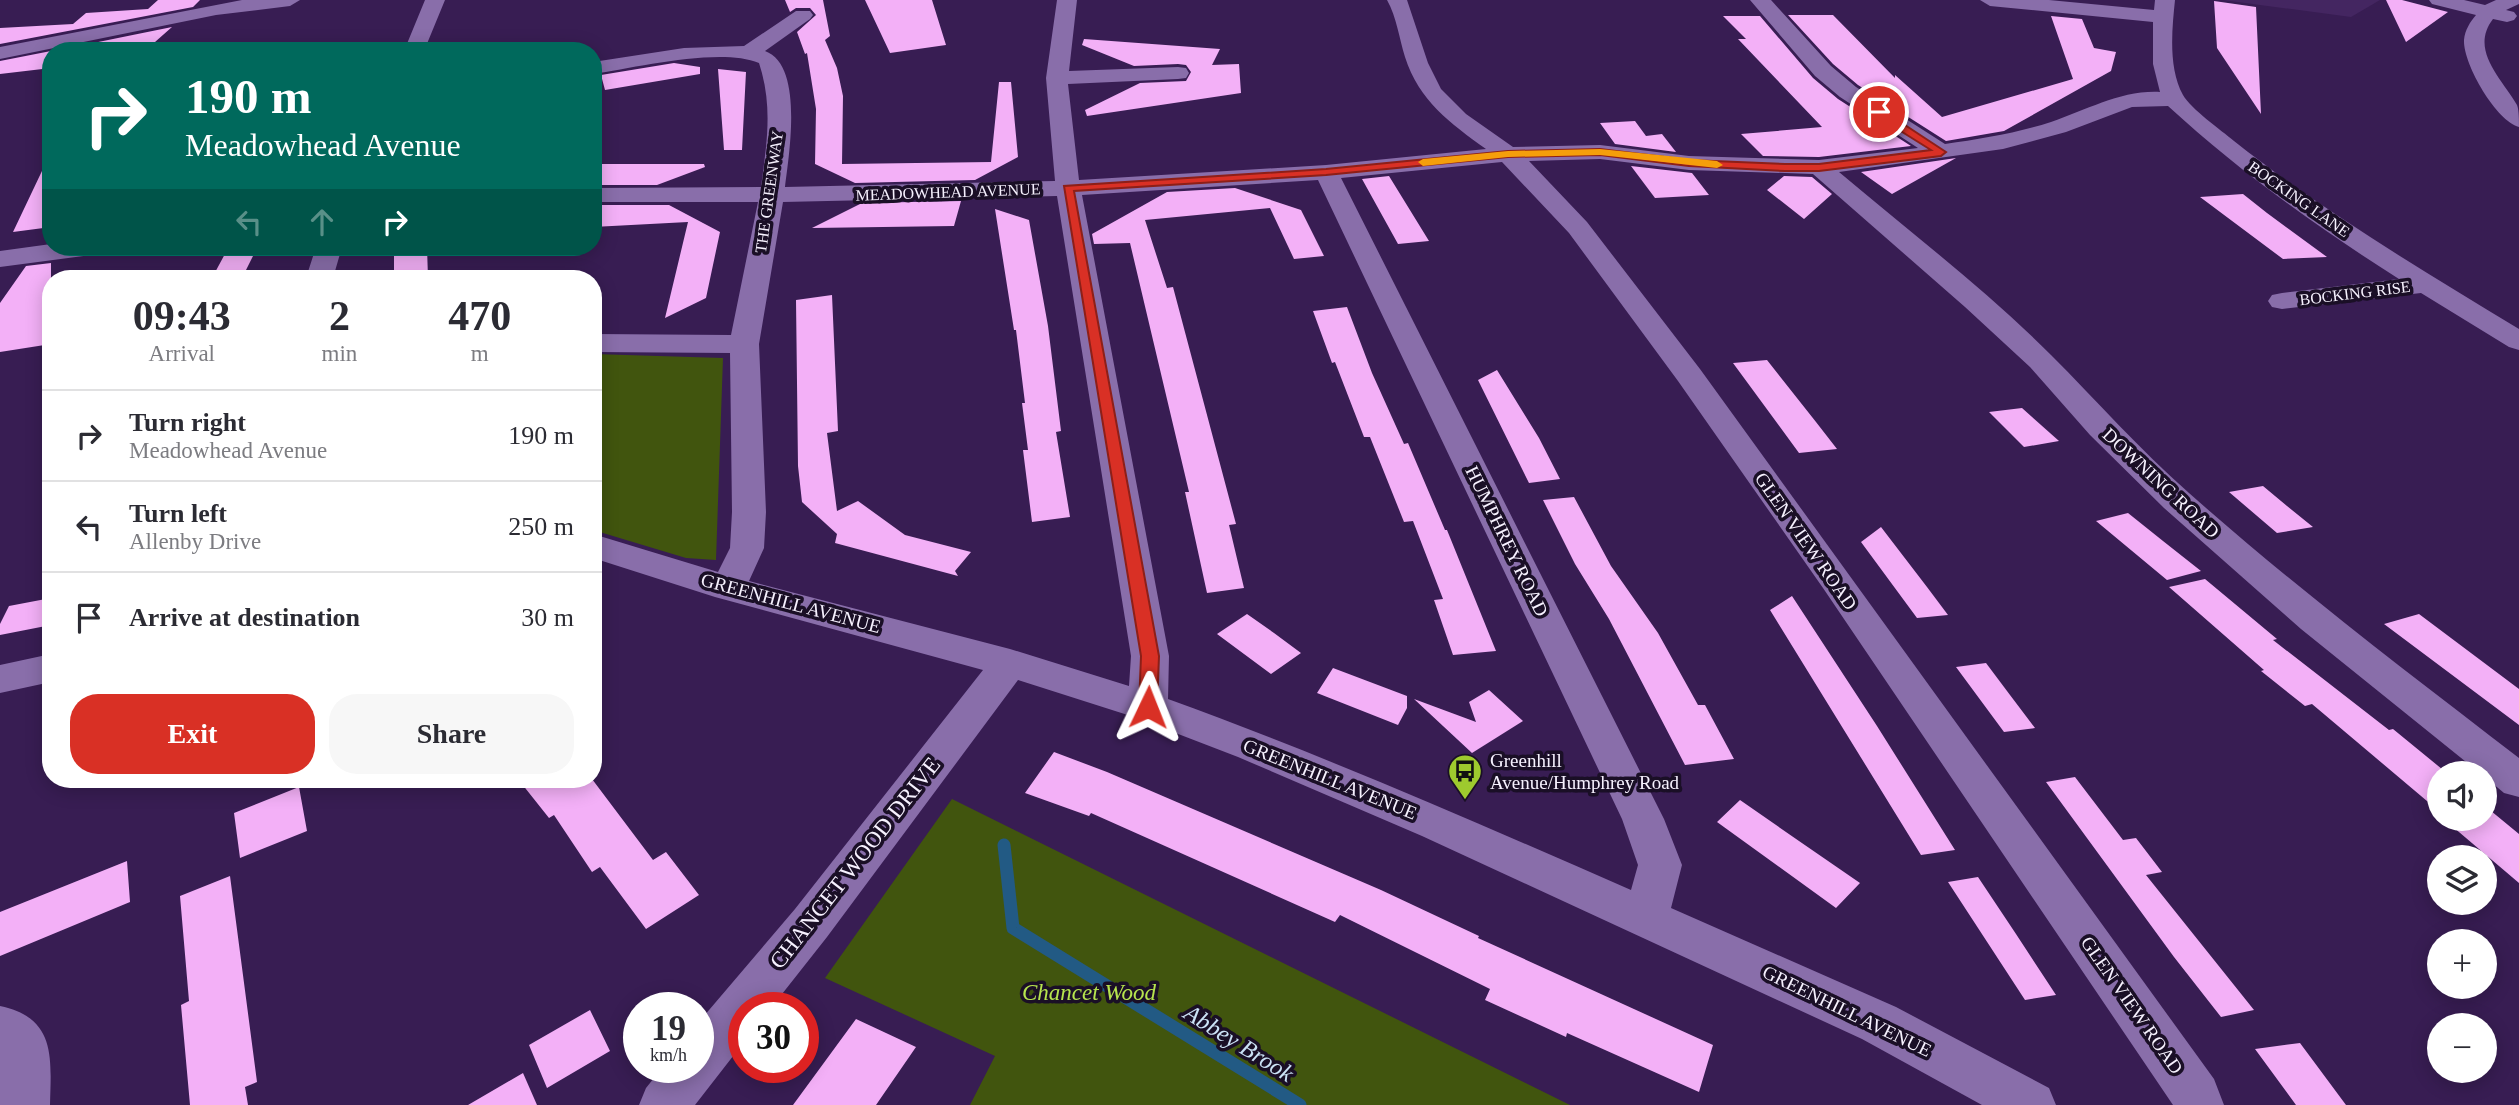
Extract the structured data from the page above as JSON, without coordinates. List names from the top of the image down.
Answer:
{
  "streets": {
    "street": [
      "THE GREENWAY",
      "MEADOWHEAD AVENUE",
      "BOCKING LANE",
      "BOCKING RISE",
      "DOWNING ROAD",
      "HUMPHREY ROAD",
      "GLEN VIEW ROAD",
      "GREENHILL AVENUE",
      "CHANCET WOOD DRIVE"
    ]
  },
  "crossings": [
    ["THE GREENWAY", "MEADOWHEAD AVENUE"],
    ["THE GREENWAY", "GREENHILL AVENUE"],
    ["MEADOWHEAD AVENUE", "BOCKING LANE"],
    ["MEADOWHEAD AVENUE", "DOWNING ROAD"],
    ["MEADOWHEAD AVENUE", "HUMPHREY ROAD"],
    ["MEADOWHEAD AVENUE", "GLEN VIEW ROAD"],
    ["BOCKING LANE", "BOCKING RISE"],
    ["HUMPHREY ROAD", "GREENHILL AVENUE"],
    ["GREENHILL AVENUE", "CHANCET WOOD DRIVE"]
  ],
  "water": ["Abbey Brook"],
  "parks": ["Chancet Wood"],
  "places": {
    "bus stop": ["Greenhill Avenue/Humphrey Road"]
  },
  "page": {
    "turn": ["190 m", "Meadowhead Avenue"],
    "eta": [
      "09:43",
      "Arrival",
      "2",
      "min",
      "470",
      "m"
    ],
    "list": [
      {
        "name": "Turn right",
        "note": "Meadowhead Avenue",
        "value": "190 m"
      },
      {
        "name": "Turn left",
        "note": "Allenby Drive",
        "value": "250 m"
      },
      {
        "name": "Arrive at destination",
        "value": "30 m"
      }
    ],
    "buttons": ["Exit", "Share"],
    "map_buttons": ["+", "−"],
    "speed": "19 km/h",
    "limit": "30"
  }
}
